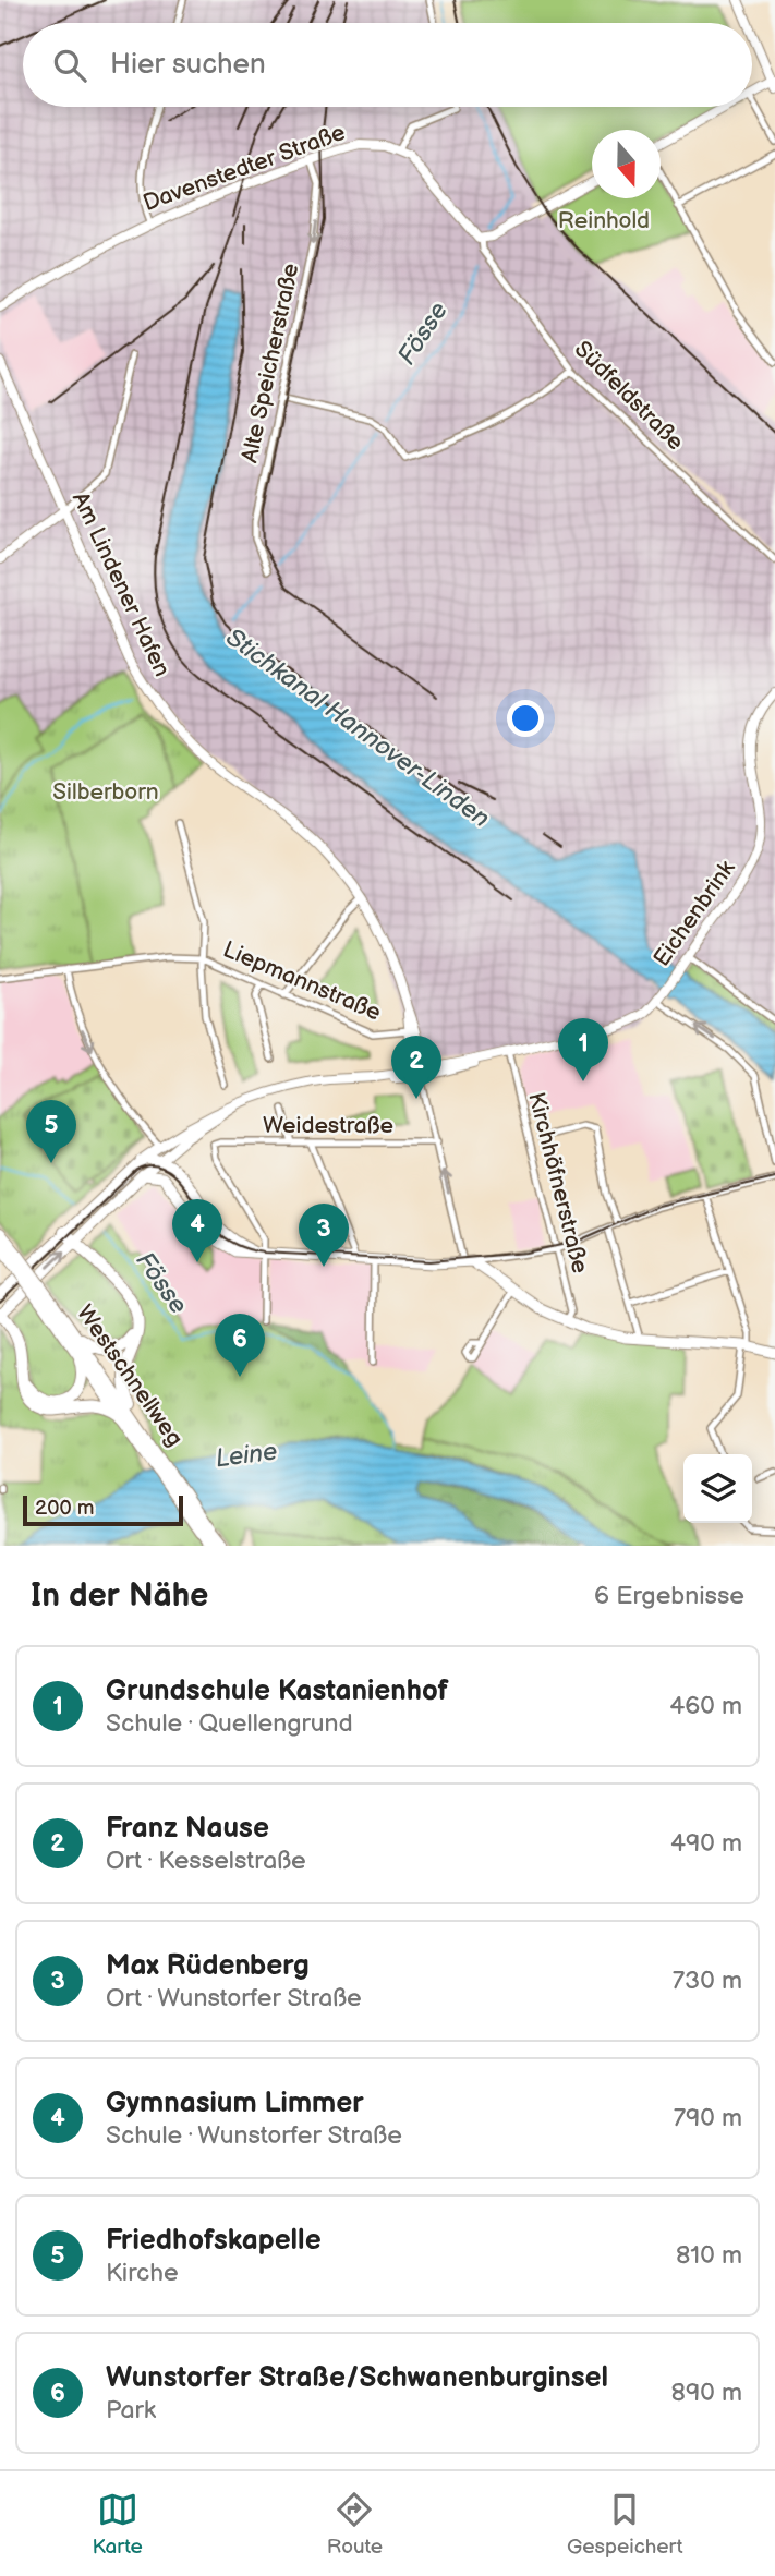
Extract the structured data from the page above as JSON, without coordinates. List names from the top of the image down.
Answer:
{
  "streets": {
    "highway": ["Westschnellweg"],
    "street": [
      "Davenstedter Straße",
      "Alte Speicherstraße",
      "Südfeldstraße",
      "Am Lindener Hafen",
      "Eichenbrink",
      "Liepmannstraße",
      "Weidestraße",
      "Kirchhöfnerstraße"
    ]
  },
  "crossings": [
    ["Davenstedter Straße", "Alte Speicherstraße"],
    ["Am Lindener Hafen", "Eichenbrink"],
    ["Am Lindener Hafen", "Liepmannstraße"],
    ["Eichenbrink", "Kirchhöfnerstraße"]
  ],
  "one_way": ["Alte Speicherstraße"],
  "water": ["Fösse", "Stichkanal Hannover-Linden", "Leine"],
  "parks": ["Reinhold", "Silberborn"],
  "scale_bar": "200 m",
  "north": "bottom",
  "page": {
    "search": "Hier suchen",
    "pins": [
      "1",
      "2",
      "5",
      "4",
      "3",
      "6"
    ],
    "scale": "200 m",
    "heading": ["In der Nähe", "6 Ergebnisse"],
    "list": [
      {
        "mark": "1",
        "name": "Grundschule Kastanienhof",
        "note": "Schule · Quellengrund",
        "value": "460 m"
      },
      {
        "mark": "2",
        "name": "Franz Nause",
        "note": "Ort · Kesselstraße",
        "value": "490 m"
      },
      {
        "mark": "3",
        "name": "Max Rüdenberg",
        "note": "Ort · Wunstorfer Straße",
        "value": "730 m"
      },
      {
        "mark": "4",
        "name": "Gymnasium Limmer",
        "note": "Schule · Wunstorfer Straße",
        "value": "790 m"
      },
      {
        "mark": "5",
        "name": "Friedhofskapelle",
        "note": "Kirche",
        "value": "810 m"
      },
      {
        "mark": "6",
        "name": "Wunstorfer Straße/Schwanenburginsel",
        "note": "Park",
        "value": "890 m"
      }
    ],
    "nav": ["Karte", "Route", "Gespeichert"]
  }
}
